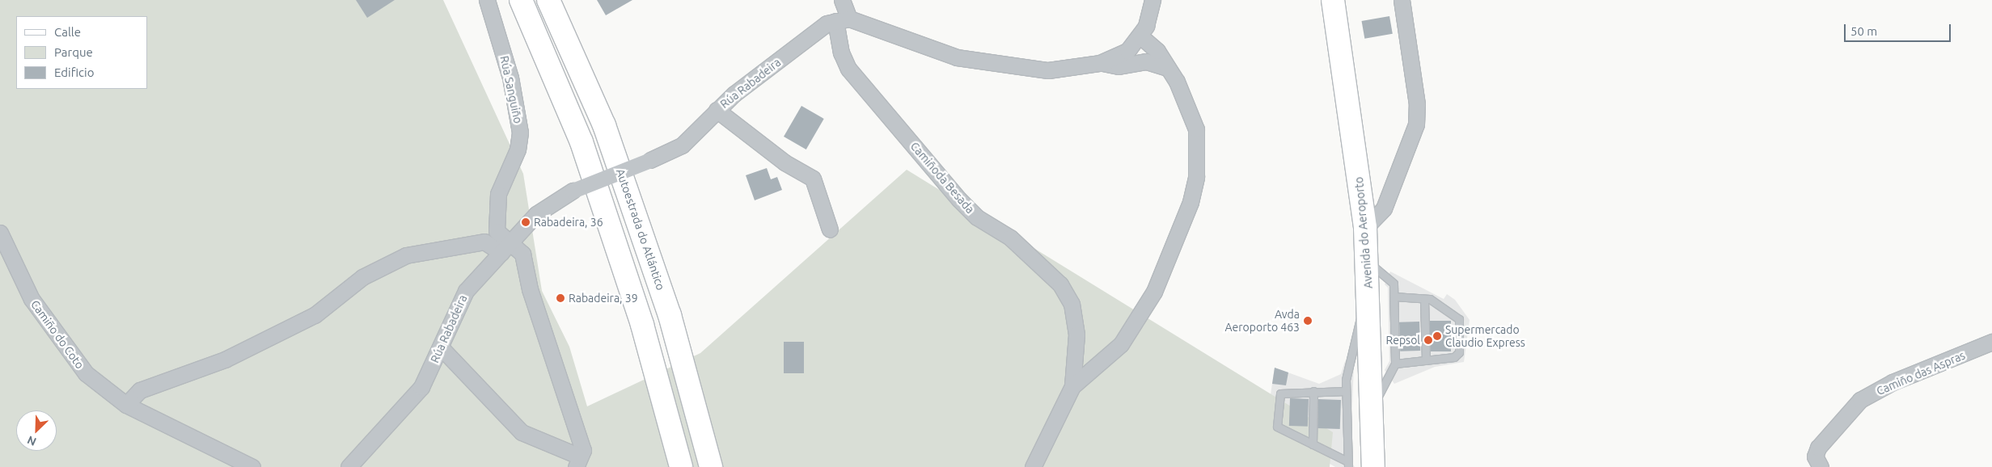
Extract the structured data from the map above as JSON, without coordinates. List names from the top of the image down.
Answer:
{
  "streets": {
    "main road": ["Autoestrada do Atlántico", "Avenida do Aeroporto"],
    "street": [
      "Rúa Rabadeira",
      "Rúa Sanguiño",
      "Camiñoda Besada",
      "Camiño do Coto",
      "Camiño das Aspras"
    ]
  },
  "crossings": [
    ["Rúa Rabadeira", "Rúa Sanguiño"],
    ["Rúa Rabadeira", "Camiñoda Besada"]
  ],
  "places": [
    "Rabadeira, 36",
    "Rabadeira, 39",
    "Avda Aeroporto 463",
    "Supermercado Claudio Express",
    "Repsol"
  ],
  "legend": ["Calle", "Parque", "Edificio"],
  "scale_bar": "50 m",
  "north": "bottom left"
}
